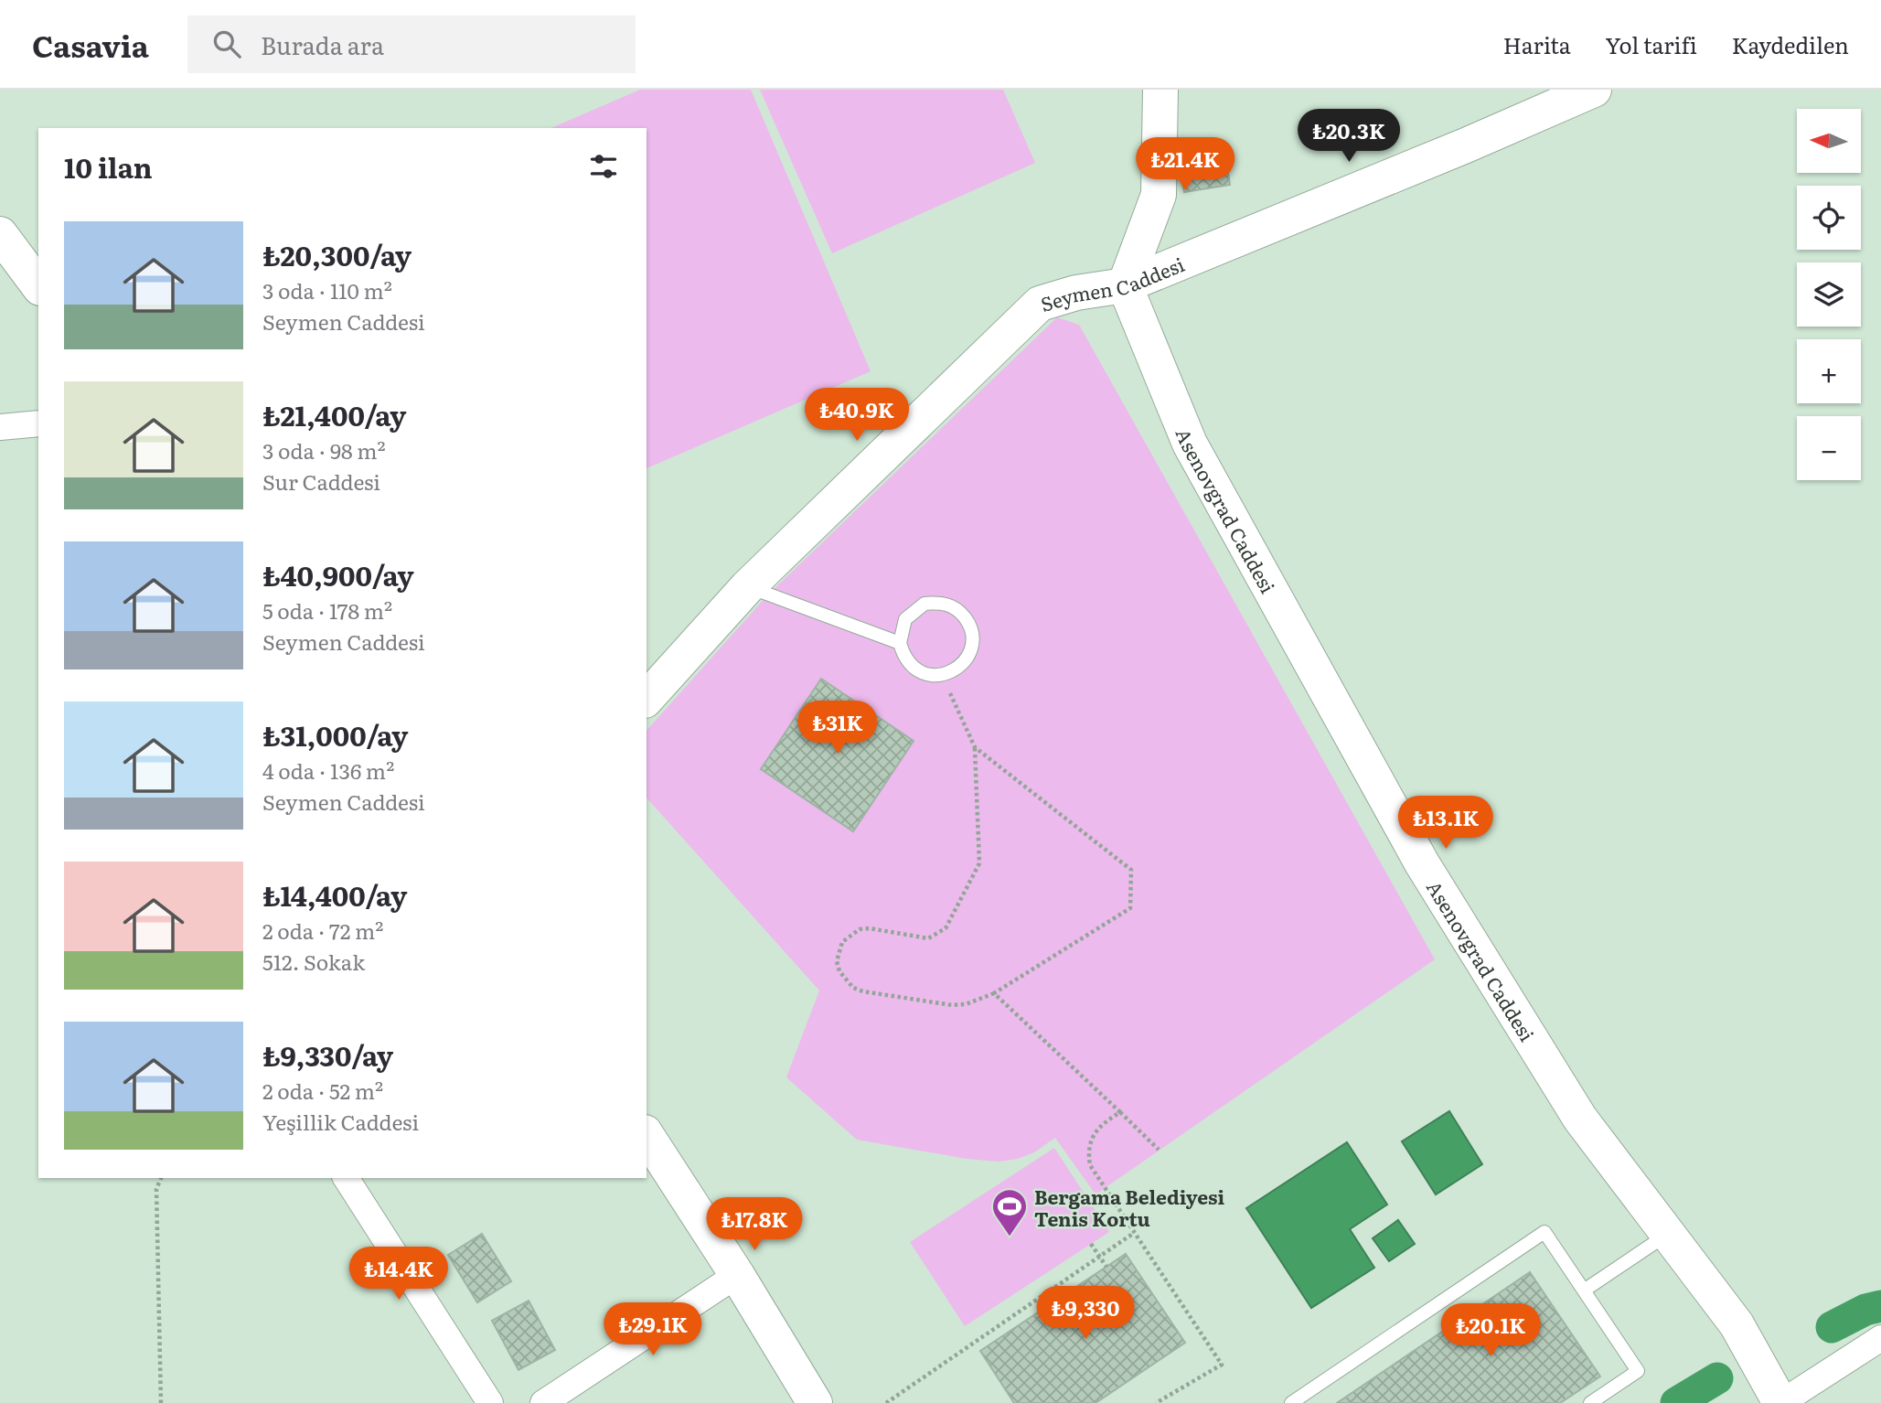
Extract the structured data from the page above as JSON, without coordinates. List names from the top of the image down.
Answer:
{
  "streets": {
    "main road": ["Seymen Caddesi", "Asenovgrad Caddesi"]
  },
  "crossings": [
    ["Seymen Caddesi", "Asenovgrad Caddesi"]
  ],
  "places": {
    "sports": ["Bergama Belediyesi Tenis Kortu"]
  },
  "north": "left",
  "page": {
    "header": "Casavia",
    "search": "Burada ara",
    "nav": ["Harita", "Yol tarifi", "Kaydedilen"],
    "map_buttons": ["+", "−"],
    "price": [
      "₺20.3K",
      "₺21.4K",
      "₺40.9K",
      "₺31K",
      "₺13.1K",
      "₺17.8K",
      "₺14.4K",
      "₺9,330",
      "₺29.1K",
      "₺20.1K"
    ],
    "heading": "10 ilan",
    "list": [
      {
        "name": "₺20,300/ay",
        "note": "3 oda · 110 m² · Seymen Caddesi"
      },
      {
        "name": "₺21,400/ay",
        "note": "3 oda · 98 m² · Sur Caddesi"
      },
      {
        "name": "₺40,900/ay",
        "note": "5 oda · 178 m² · Seymen Caddesi"
      },
      {
        "name": "₺31,000/ay",
        "note": "4 oda · 136 m² · Seymen Caddesi"
      },
      {
        "name": "₺14,400/ay",
        "note": "2 oda · 72 m² · 512. Sokak"
      },
      {
        "name": "₺9,330/ay",
        "note": "2 oda · 52 m² · Yeşillik Caddesi"
      }
    ]
  }
}
